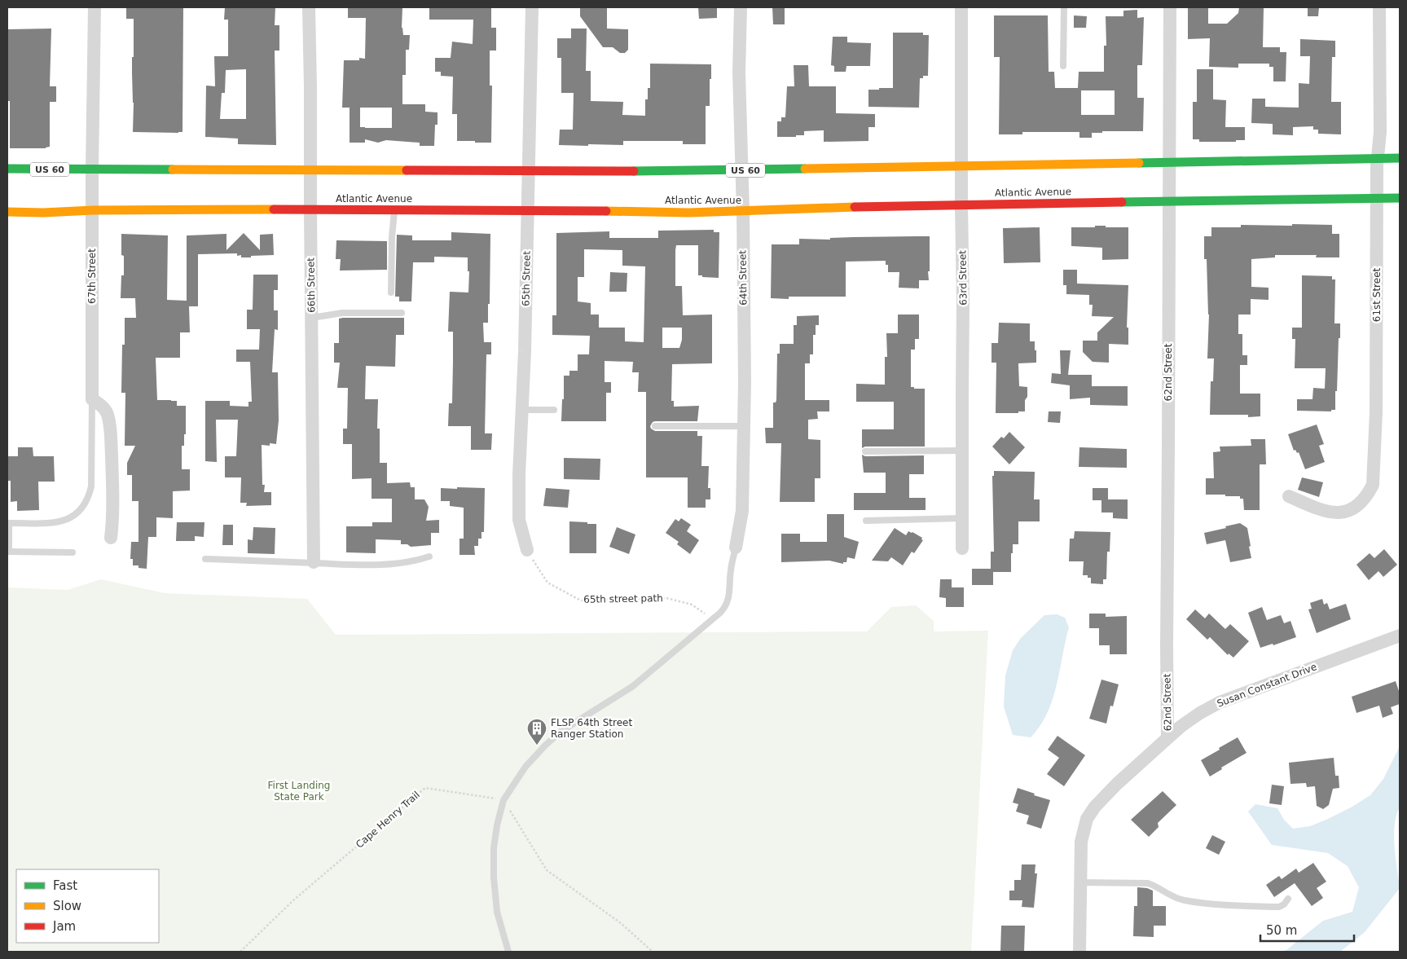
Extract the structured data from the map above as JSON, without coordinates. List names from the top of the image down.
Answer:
{
  "streets": {
    "main road": ["US 60", "Atlantic Avenue"],
    "street": [
      "67th Street",
      "64th Street",
      "63rd Street",
      "65th Street",
      "66th Street",
      "61st Street",
      "62nd Street",
      "Susan Constant Drive"
    ],
    "path": ["65th street path", "Cape Henry Trail"]
  },
  "crossings": [
    ["US 60", "67th Street"],
    ["US 60", "64th Street"],
    ["US 60", "63rd Street"],
    ["US 60", "65th Street"],
    ["US 60", "66th Street"],
    ["US 60", "61st Street"],
    ["US 60", "62nd Street"],
    ["Atlantic Avenue", "67th Street"],
    ["Atlantic Avenue", "64th Street"],
    ["Atlantic Avenue", "63rd Street"],
    ["Atlantic Avenue", "65th Street"],
    ["Atlantic Avenue", "66th Street"],
    ["Atlantic Avenue", "61st Street"],
    ["Atlantic Avenue", "62nd Street"],
    ["65th Street", "65th street path"],
    ["62nd Street", "Susan Constant Drive"]
  ],
  "parks": ["First Landing State Park"],
  "places": {
    "building": ["FLSP 64th Street Ranger Station"]
  },
  "legend": ["Fast", "Slow", "Jam"],
  "scale_bar": "50 m"
}
